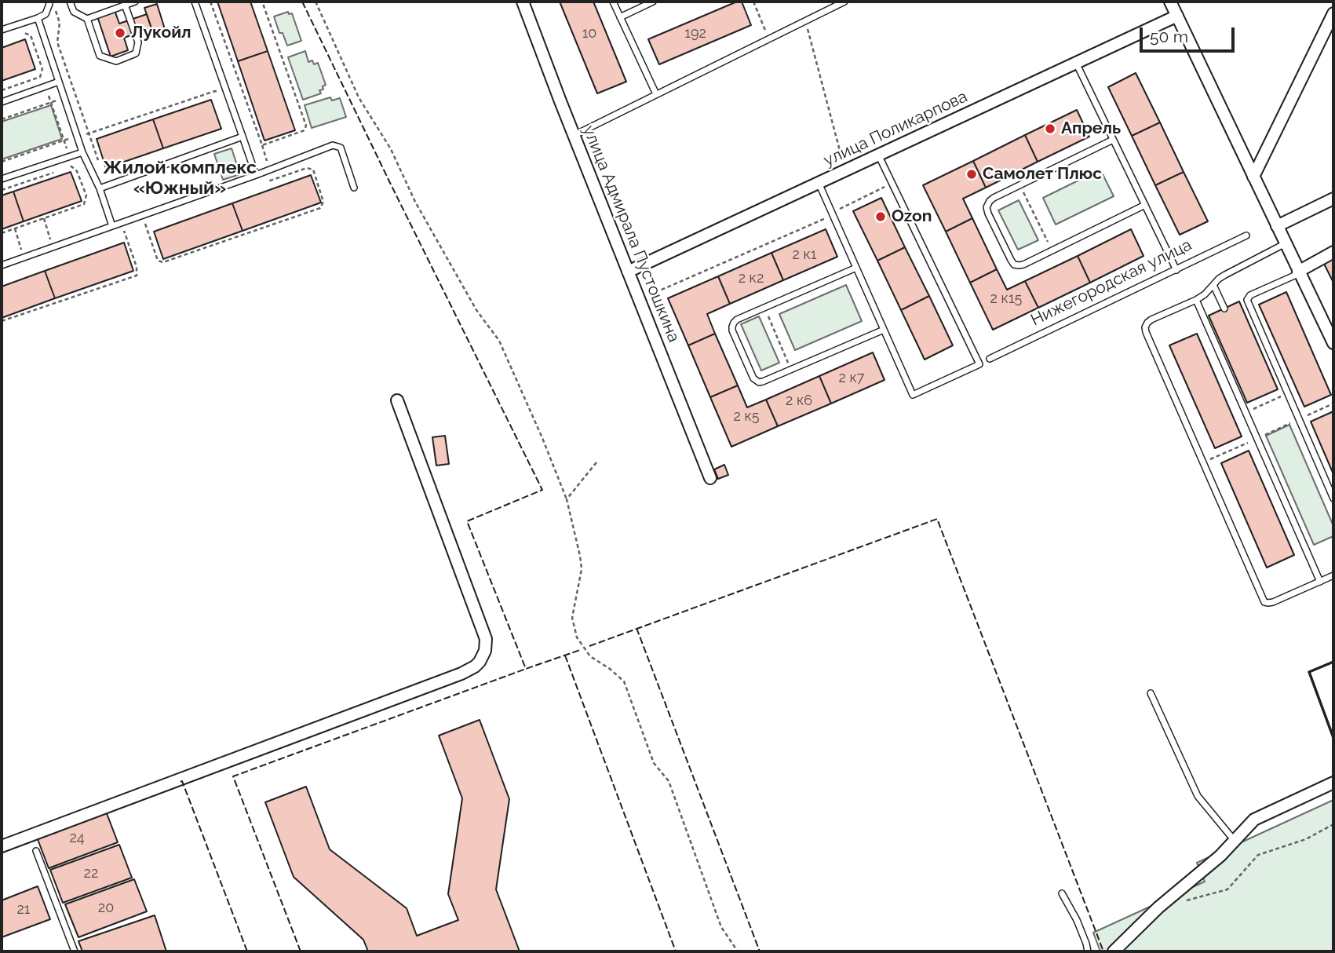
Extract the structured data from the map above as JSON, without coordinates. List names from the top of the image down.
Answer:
{
  "streets": {
    "street": ["улица Поликарпова", "улица Адмирала Пустошкина"],
    "lane": ["Нижегородская улица"]
  },
  "crossings": [
    ["улица Поликарпова", "улица Адмирала Пустошкина"]
  ],
  "districts": ["Жилой комплекс «Южный»"],
  "places": [
    "Лукойл",
    "Апрель",
    "Самолет Плюс",
    "Ozon"
  ],
  "house_numbers": [
    "10",
    "192",
    "2 к1",
    "2 к2",
    "2 к15",
    "2 к7",
    "2 к6",
    "2 к5",
    "24",
    "22",
    "20",
    "21"
  ],
  "scale_bar": "50 m"
}
